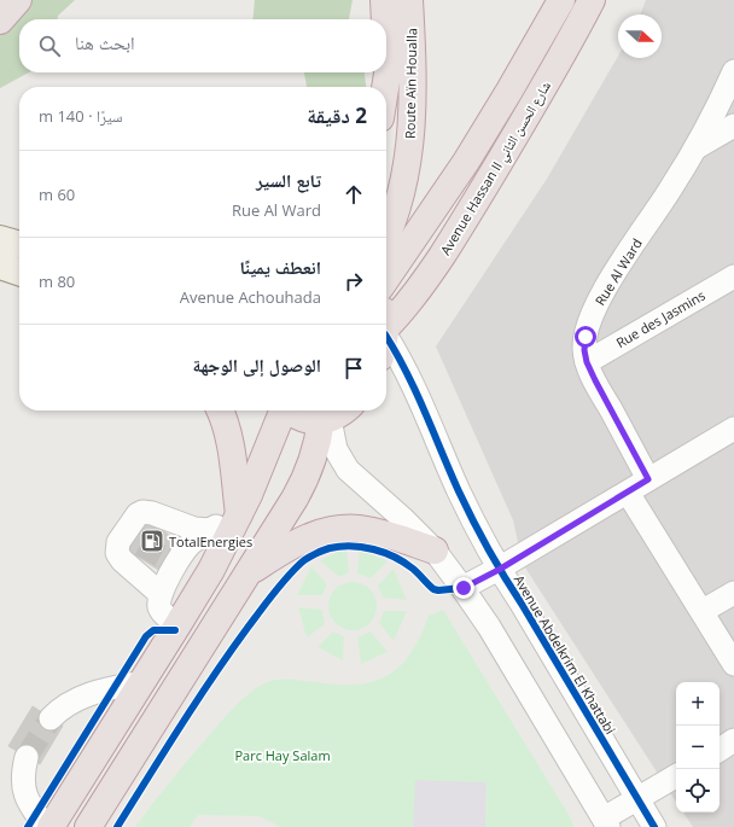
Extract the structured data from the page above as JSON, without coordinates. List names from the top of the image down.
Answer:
{
  "streets": {
    "highway": ["Route Aïn Houalla", "Avenue Hassan II شارع الحسن الثاني"],
    "street": ["Rue Al Ward", "Rue des Jasmins", "Avenue Abdelkrim El Khattabi"]
  },
  "crossings": [
    ["Rue Al Ward", "Rue des Jasmins"]
  ],
  "parks": ["Parc Hay Salam"],
  "places": {
    "fuel station": ["TotalEnergies"]
  },
  "north": "right",
  "page": {
    "search": "ابحث هنا",
    "heading": ["2 دقيقة", "سيرًا · 140 m"],
    "list": [
      ["تابع السير", "Rue Al Ward", "60 m"],
      ["انعطف يمينًا", "Avenue Achouhada", "80 m"],
      "الوصول إلى الوجهة"
    ],
    "map_buttons": ["+", "−"]
  }
}
